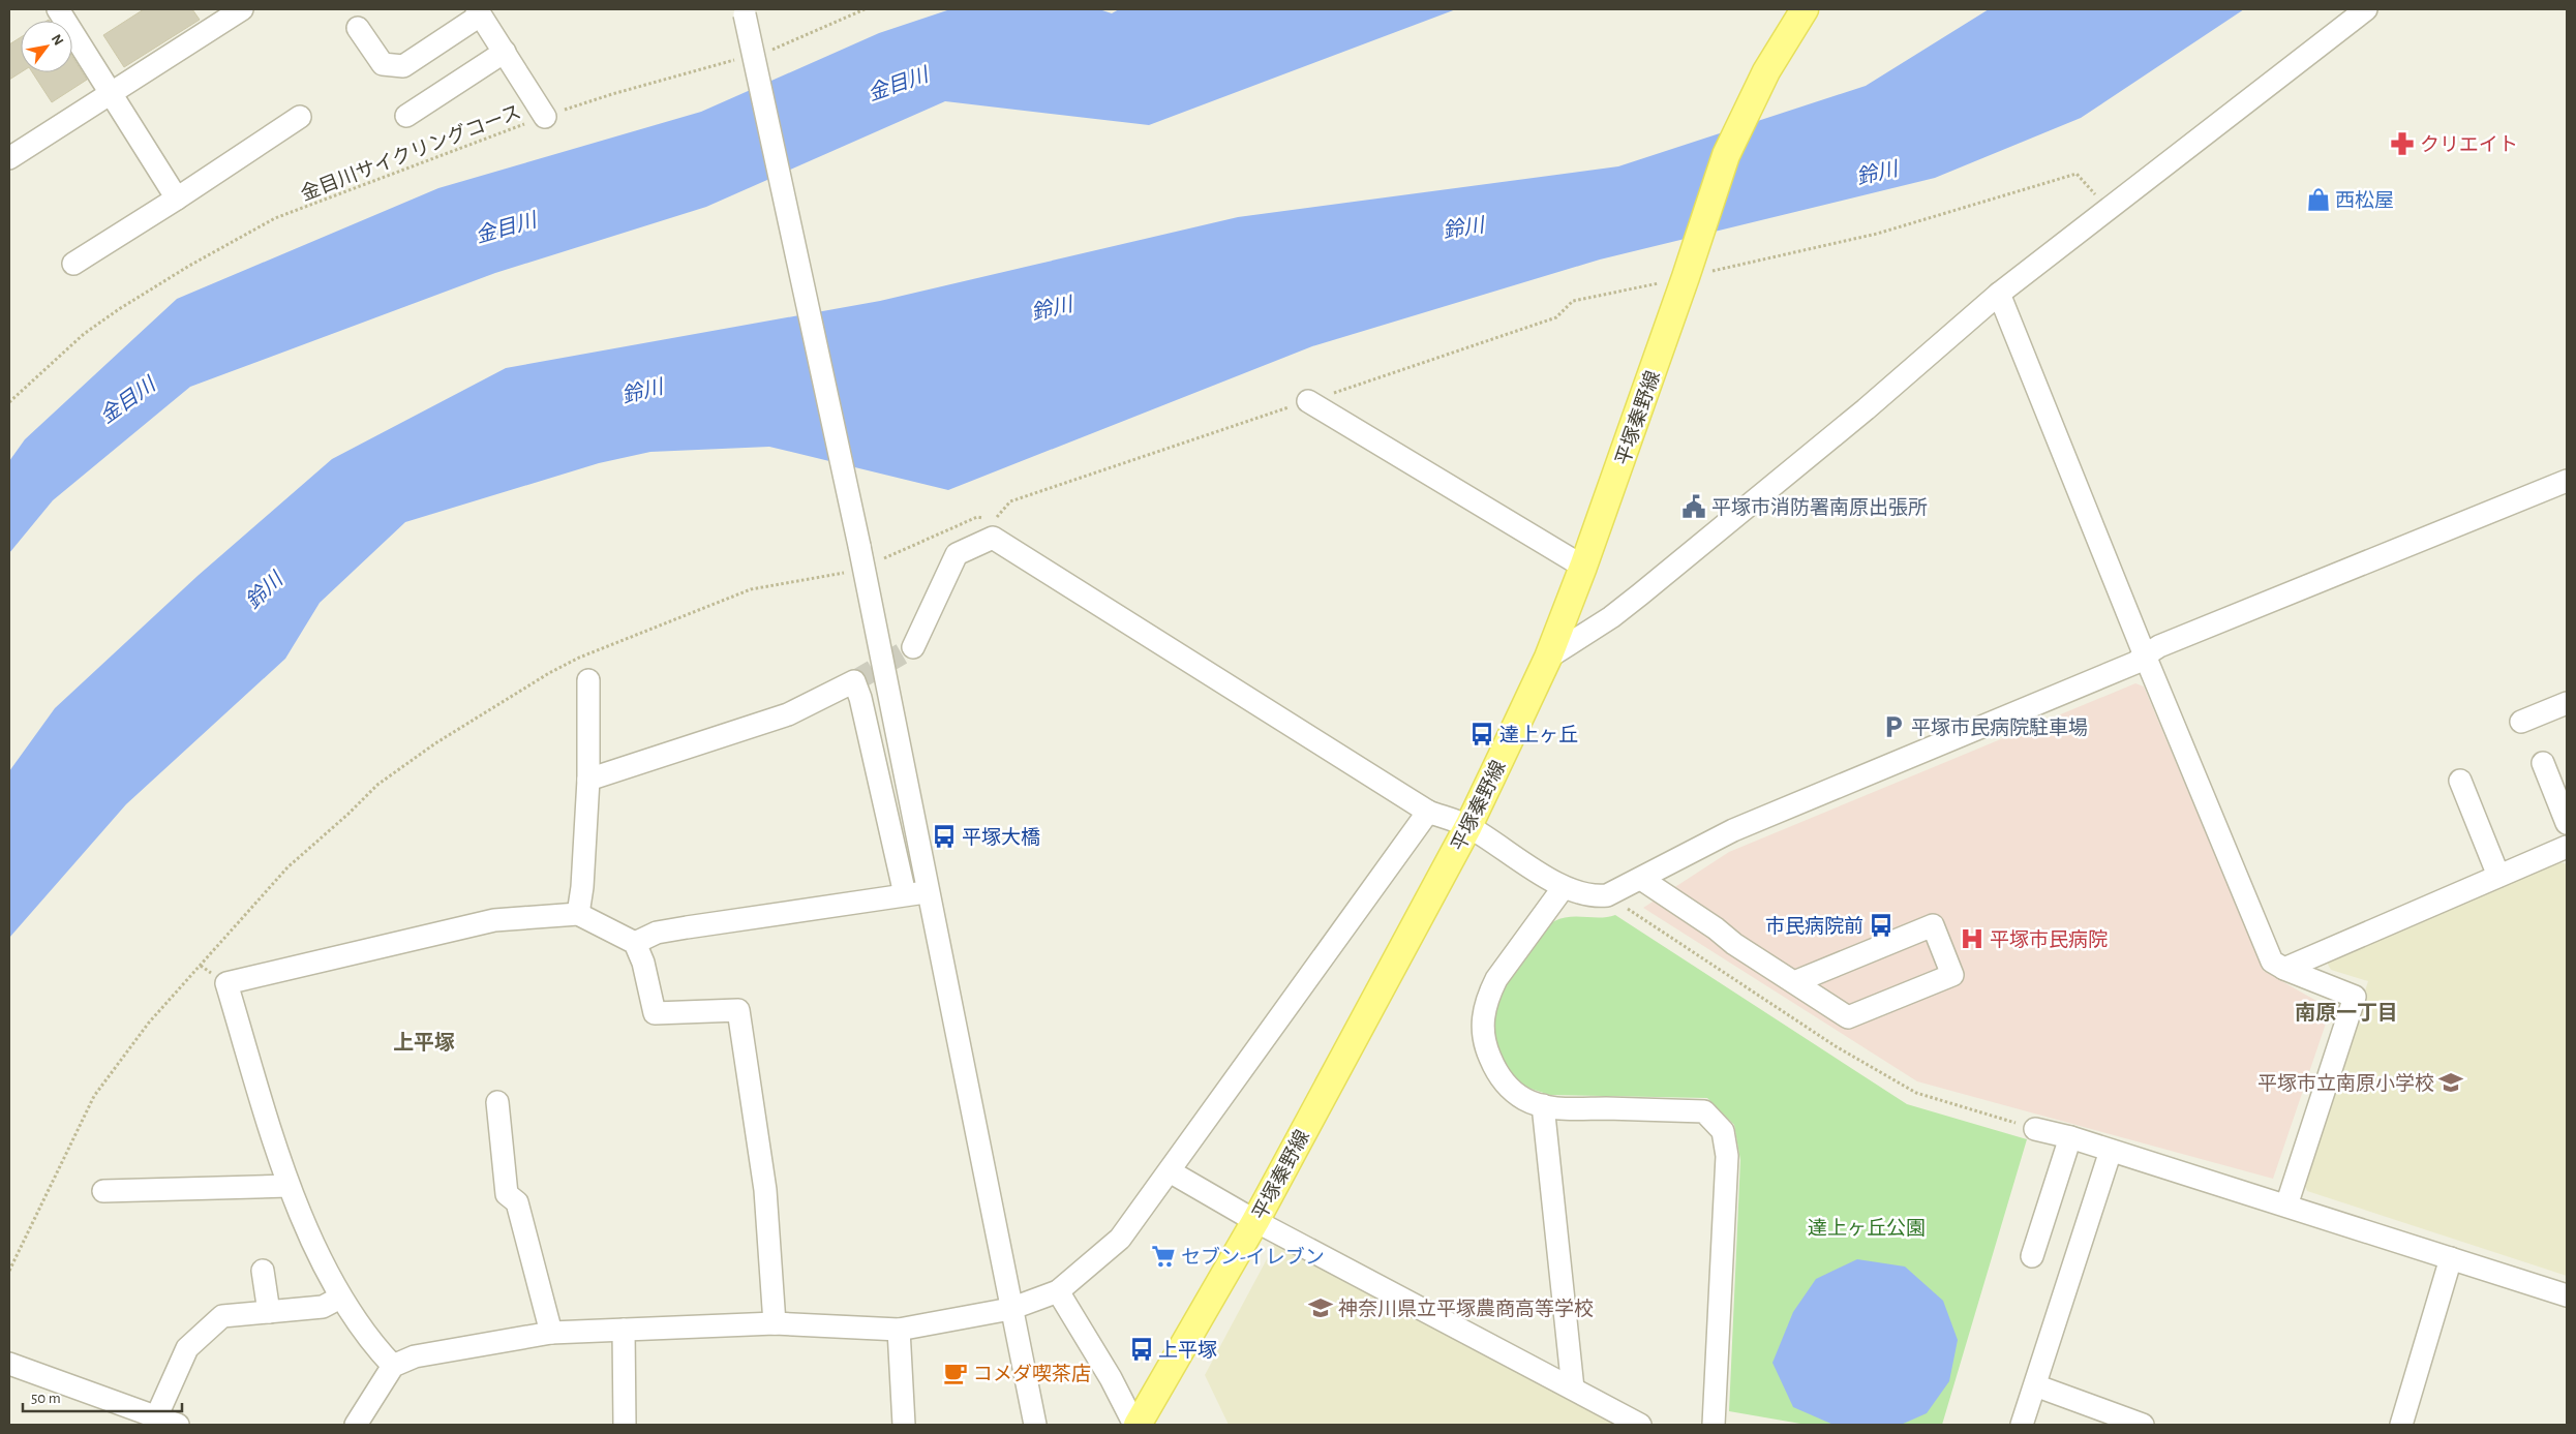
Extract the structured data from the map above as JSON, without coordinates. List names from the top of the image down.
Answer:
{
  "streets": {
    "main road": ["平塚秦野線"],
    "path": ["金目川サイクリングコース"]
  },
  "districts": ["南原一丁目", "上平塚"],
  "water": ["金目川", "鈴川"],
  "parks": ["達上ヶ丘公園"],
  "places": {
    "pharmacy": ["クリエイト"],
    "shop": ["西松屋"],
    "public building": ["平塚市消防署南原出張所"],
    "parking": ["平塚市民病院駐車場"],
    "bus stop": [
      "達上ヶ丘",
      "平塚大橋",
      "市民病院前",
      "上平塚"
    ],
    "hospital": ["平塚市民病院"],
    "school or university": ["平塚市立南原小学校", "神奈川県立平塚農商高等学校"],
    "supermarket": ["セブン-イレブン"],
    "cafe": ["コメダ喫茶店"]
  },
  "scale_bar": "50 m",
  "north": "top right"
}
